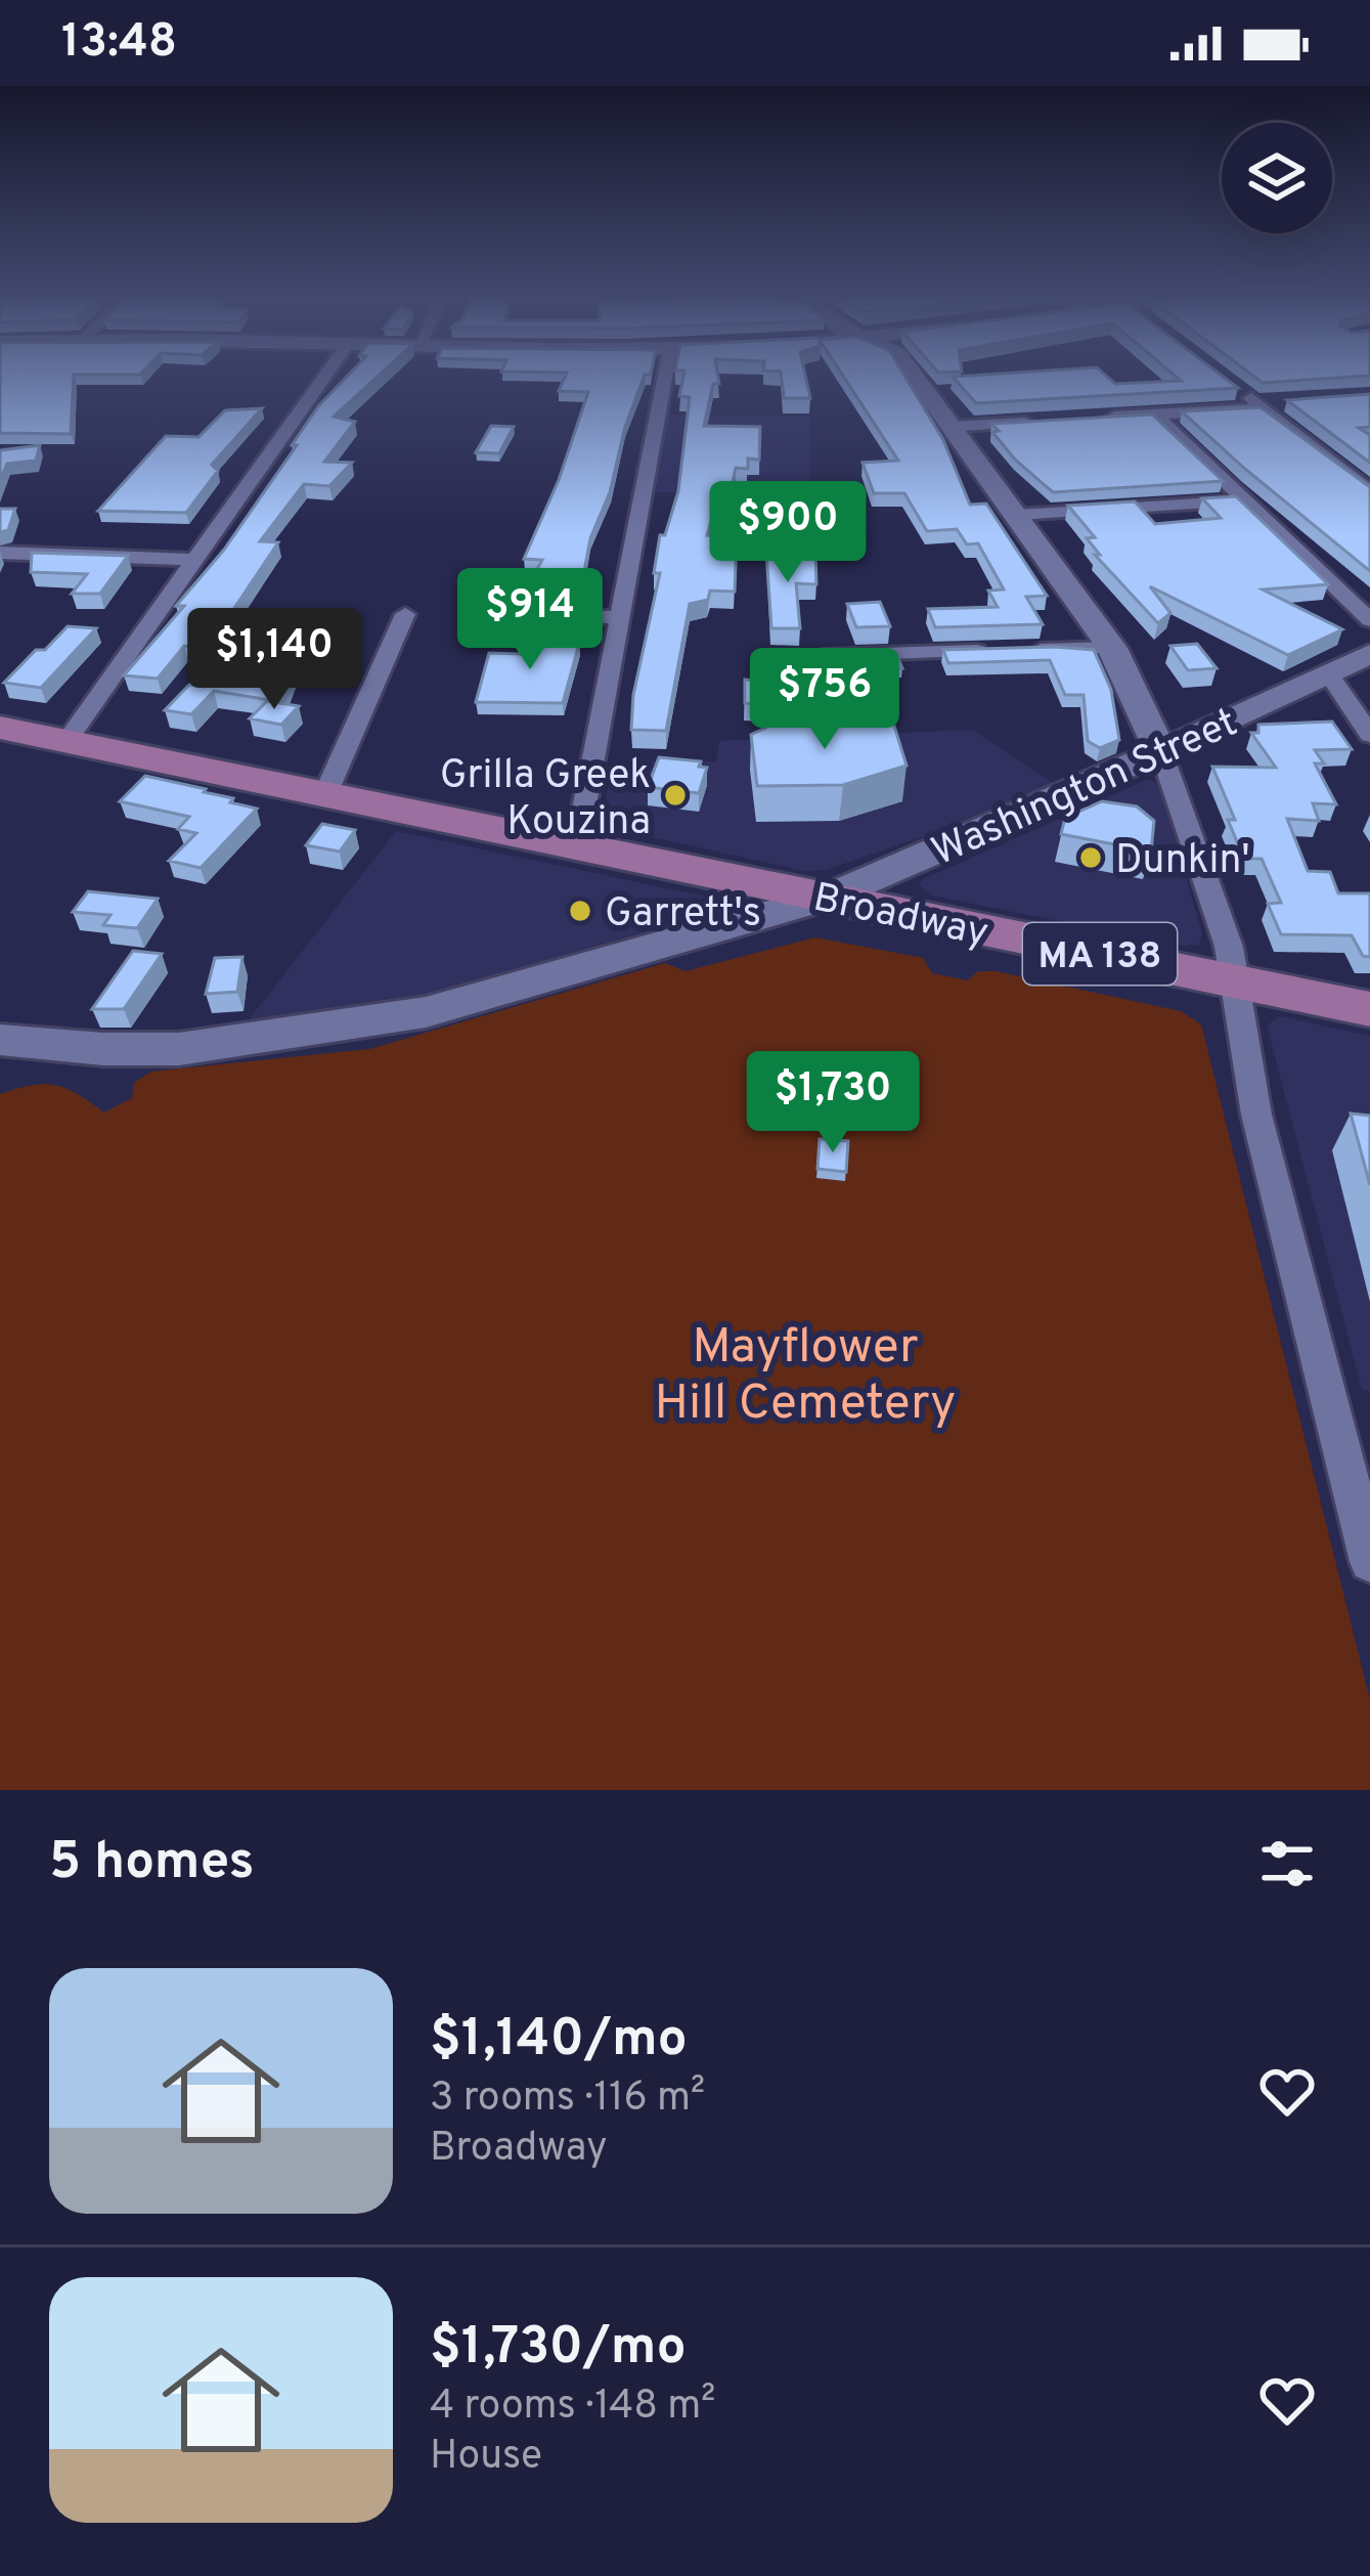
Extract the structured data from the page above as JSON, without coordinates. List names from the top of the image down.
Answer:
{
  "streets": {
    "main road": ["Broadway", "MA 138"],
    "street": ["Washington Street"]
  },
  "crossings": [
    ["Washington Street", "Broadway"]
  ],
  "parks": ["Mayflower Hill Cemetery"],
  "places": ["Grilla Greek Kouzina", "Dunkin'", "Garrett's"],
  "page": {
    "status": "13:48",
    "price": [
      "$900",
      "$914",
      "$1,140",
      "$756",
      "$1,730"
    ],
    "heading": "5 homes",
    "list": [
      {
        "name": "$1,140/mo",
        "note": "3 rooms · 116 m² · Broadway"
      },
      {
        "name": "$1,730/mo",
        "note": "4 rooms · 148 m² · House"
      }
    ]
  }
}
